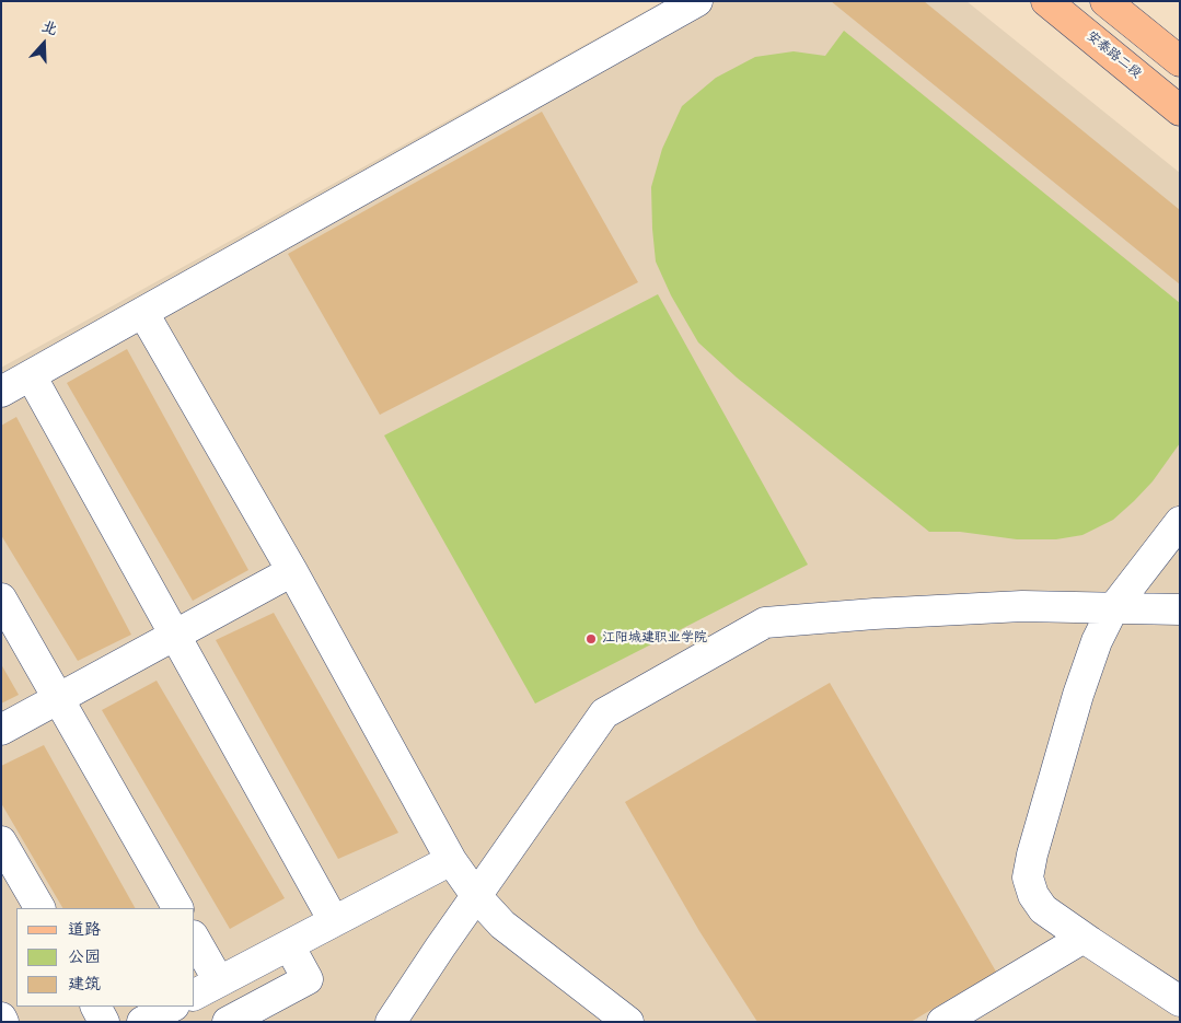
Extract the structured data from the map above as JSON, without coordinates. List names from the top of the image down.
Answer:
{
  "streets": {
    "main road": ["安泰路二段"]
  },
  "places": ["江阳城建职业学院"],
  "legend": ["道路", "公园", "建筑"],
  "north": "top"
}
